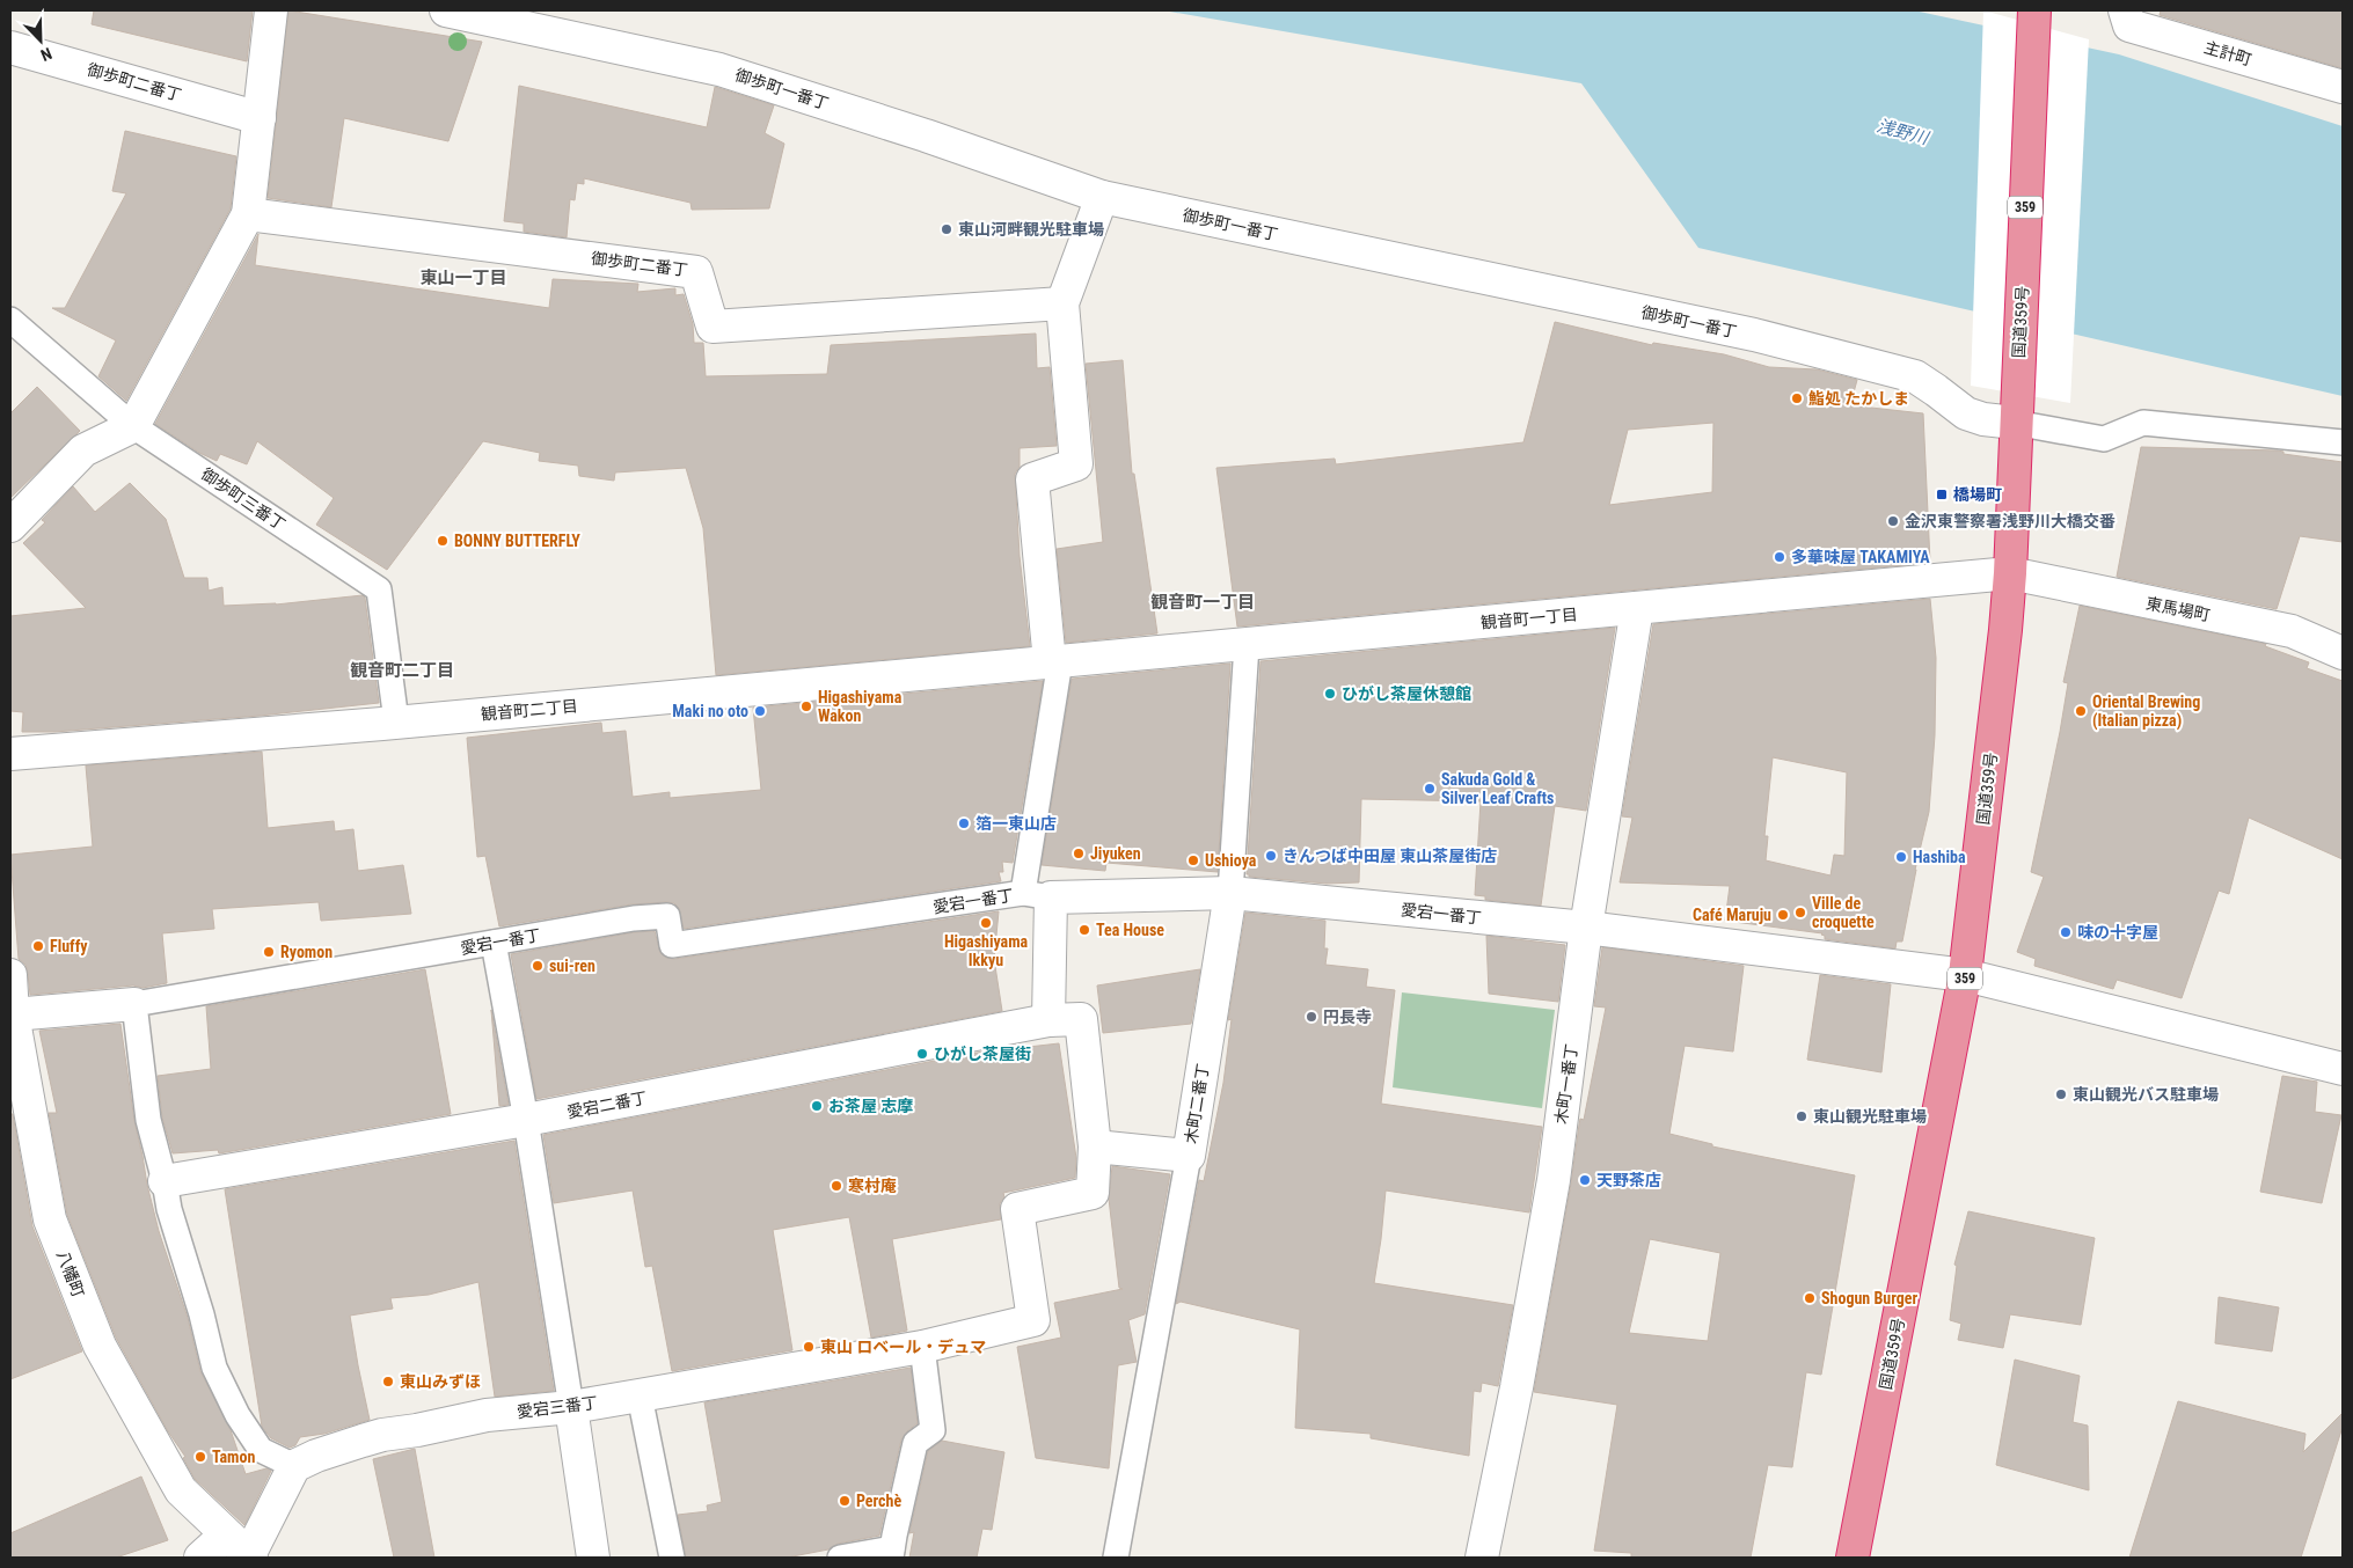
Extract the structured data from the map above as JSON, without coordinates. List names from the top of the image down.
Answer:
{
  "streets": {
    "highway": ["359", "国道359号"],
    "street": [
      "主計町",
      "御歩町二番丁",
      "御歩町一番丁",
      "東馬場町",
      "観音町一丁目",
      "観音町二丁目",
      "愛宕一番丁",
      "木町一番丁",
      "木町二番丁",
      "愛宕二番丁",
      "八幡町",
      "愛宕三番丁"
    ],
    "lane": ["御歩町三番丁"]
  },
  "crossings": [
    ["御歩町一番丁", "国道359号"],
    ["国道359号", "東馬場町"],
    ["国道359号", "観音町一丁目"],
    ["国道359号", "愛宕一番丁"],
    ["御歩町三番丁", "観音町二丁目"],
    ["東馬場町", "観音町一丁目"],
    ["観音町一丁目", "観音町二丁目"],
    ["観音町一丁目", "木町一番丁"],
    ["観音町一丁目", "木町二番丁"],
    ["愛宕一番丁", "木町一番丁"],
    ["愛宕一番丁", "木町二番丁"],
    ["愛宕一番丁", "八幡町"],
    ["愛宕二番丁", "愛宕三番丁"]
  ],
  "districts": ["東山一丁目", "観音町一丁目", "観音町二丁目"],
  "water": ["浅野川"],
  "places": {
    "other": [
      "東山河畔観光駐車場",
      "鮨処 たかしま",
      "金沢東警察署浅野川大橋交番",
      "BONNY BUTTERFLY",
      "多華味屋 TAKAMIYA",
      "ひがし茶屋休憩館",
      "Higashiyama Wakon",
      "Maki no oto",
      "Oriental Brewing (Italian pizza)",
      "Sakuda Gold & Silver Leaf Crafts",
      "箔一東山店",
      "Jiyuken",
      "きんつば中田屋 東山茶屋街店",
      "Hashiba",
      "Ushioya",
      "Ville de croquette",
      "Café Maruju",
      "Higashiyama Ikkyu",
      "Tea House",
      "味の十字屋",
      "Fluffy",
      "Ryomon",
      "sui-ren",
      "円長寺",
      "ひがし茶屋街",
      "東山観光バス駐車場",
      "お茶屋 志摩",
      "東山観光駐車場",
      "天野茶店",
      "寒村庵",
      "Shogun Burger",
      "東山 ロベール・デュマ",
      "東山みずほ",
      "Tamon",
      "Perchè"
    ],
    "transit": ["橋場町"]
  },
  "north": "bottom right"
}
